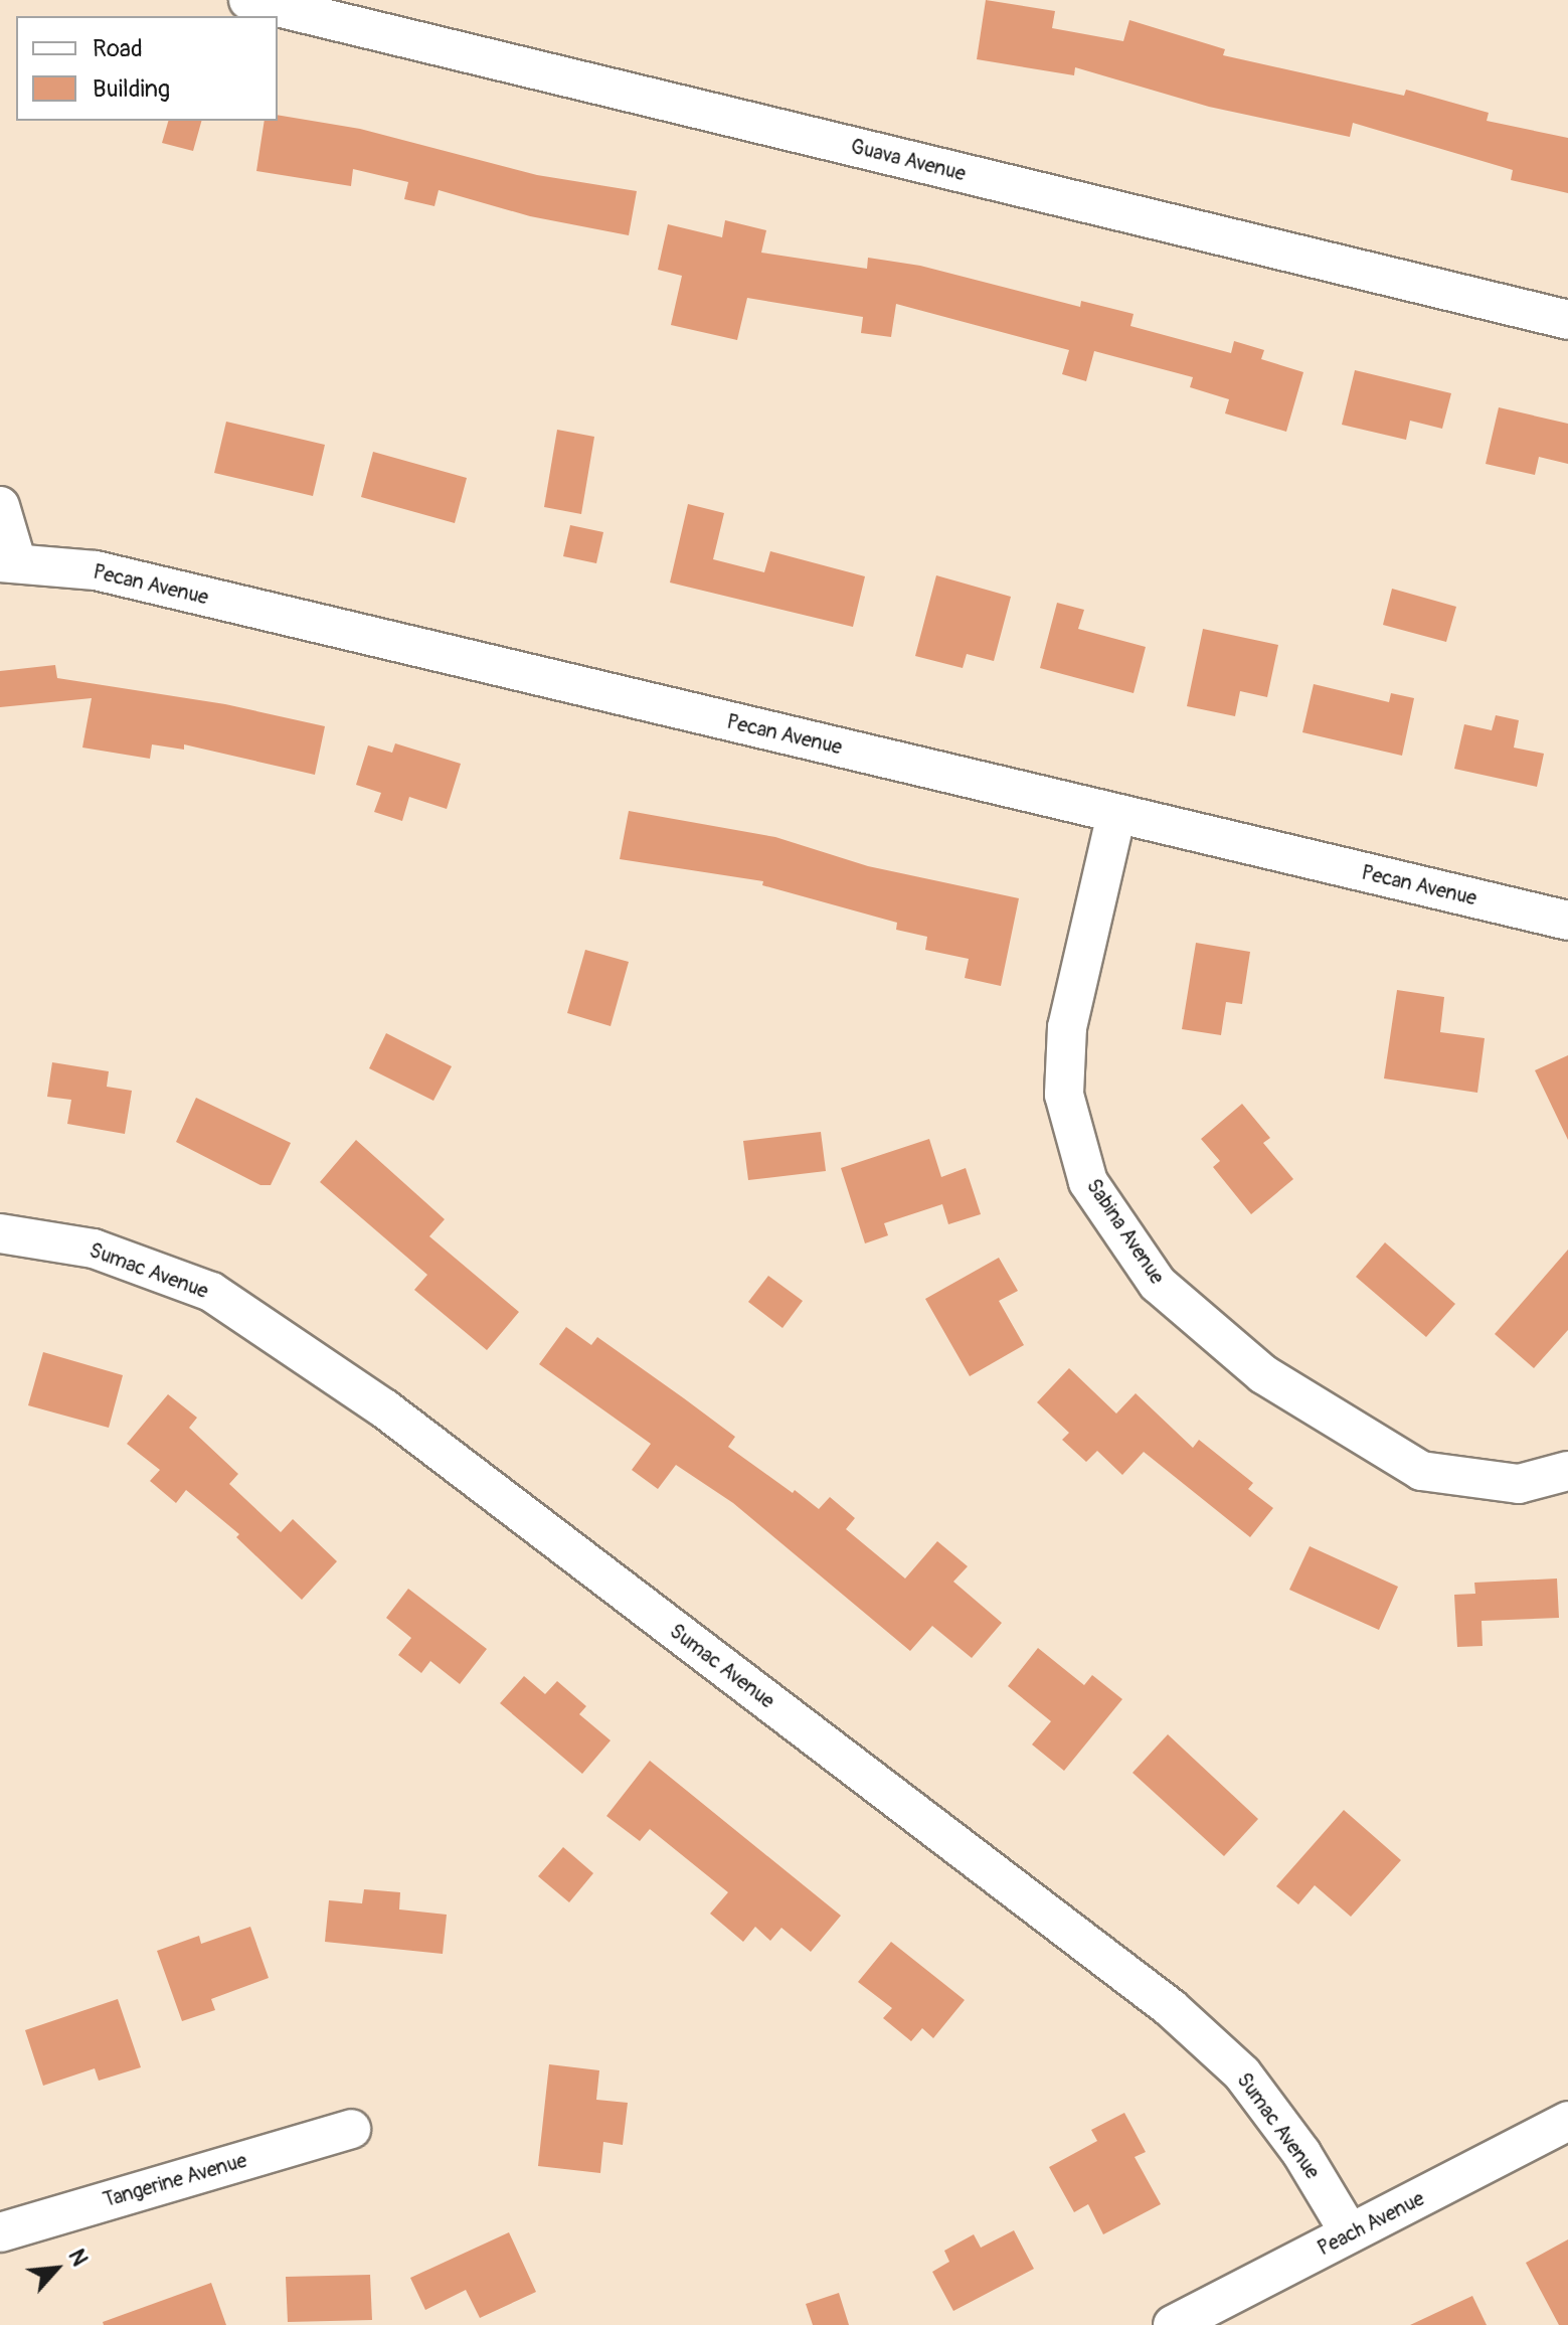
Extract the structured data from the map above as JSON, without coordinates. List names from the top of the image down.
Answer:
{
  "streets": {
    "street": [
      "Guava Avenue",
      "Pecan Avenue",
      "Sabina Avenue",
      "Sumac Avenue",
      "Tangerine Avenue",
      "Peach Avenue"
    ]
  },
  "crossings": [
    ["Pecan Avenue", "Sabina Avenue"],
    ["Sumac Avenue", "Peach Avenue"]
  ],
  "legend": ["Road", "Building"],
  "north": "top right"
}
